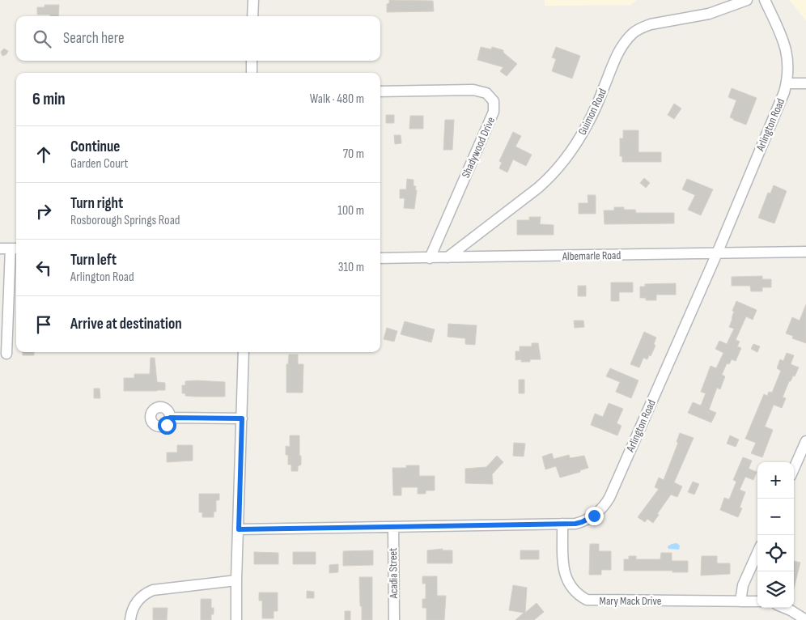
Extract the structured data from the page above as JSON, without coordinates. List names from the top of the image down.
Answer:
{
  "streets": {
    "street": [
      "Guimon Road",
      "Arlington Road",
      "Shadywood Drive",
      "Albemarle Road",
      "Acadia Street",
      "Mary Mack Drive"
    ]
  },
  "crossings": [
    ["Guimon Road", "Albemarle Road"],
    ["Arlington Road", "Albemarle Road"],
    ["Arlington Road", "Acadia Street"],
    ["Arlington Road", "Mary Mack Drive"],
    ["Shadywood Drive", "Albemarle Road"]
  ],
  "page": {
    "search": "Search here",
    "heading": ["6 min", "Walk · 480 m"],
    "list": [
      ["Continue", "Garden Court", "70 m"],
      ["Turn right", "Rosborough Springs Road", "100 m"],
      ["Turn left", "Arlington Road", "310 m"],
      "Arrive at destination"
    ],
    "map_buttons": ["+", "−"]
  }
}
